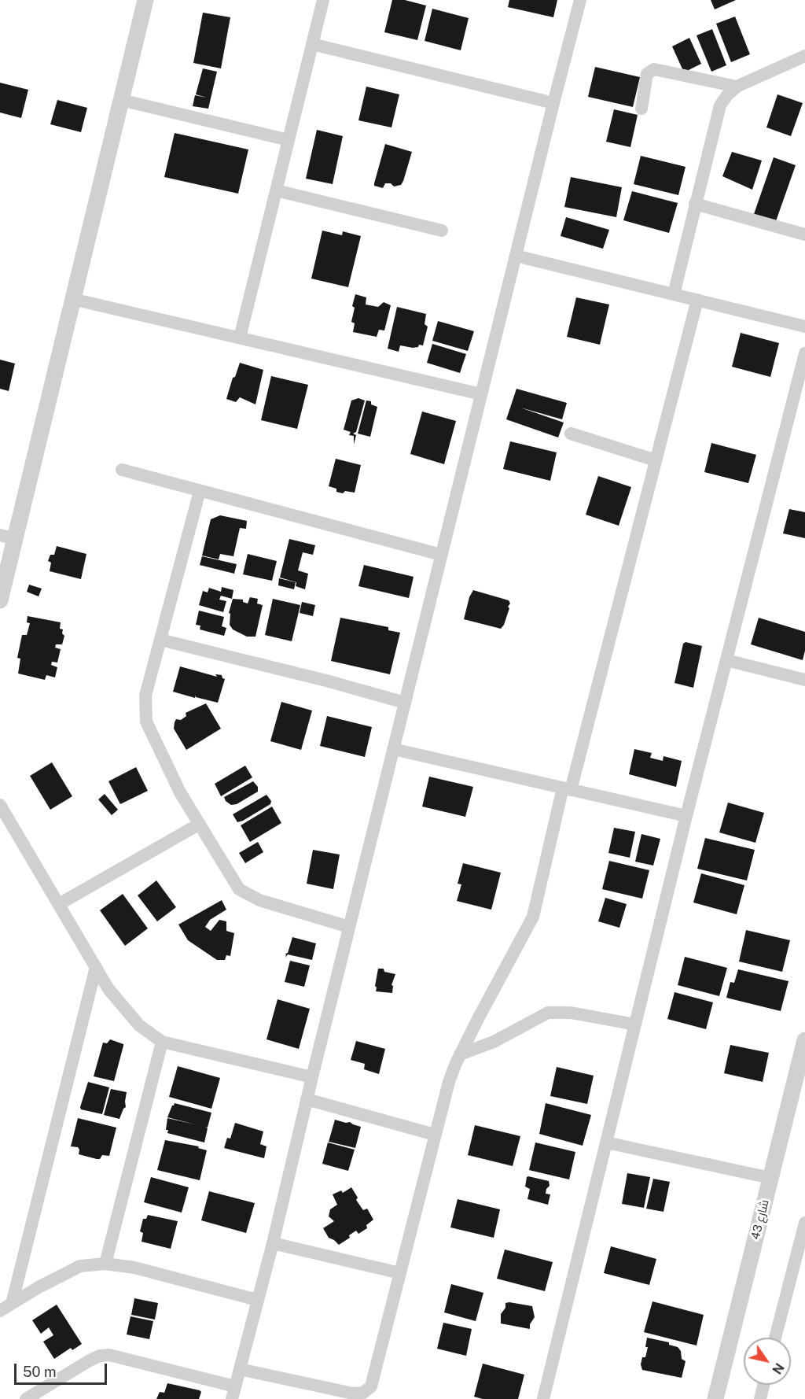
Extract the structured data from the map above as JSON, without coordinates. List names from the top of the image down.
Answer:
{
  "streets": {
    "street": ["شارع 43"]
  },
  "scale_bar": "50 m",
  "north": "bottom right"
}
